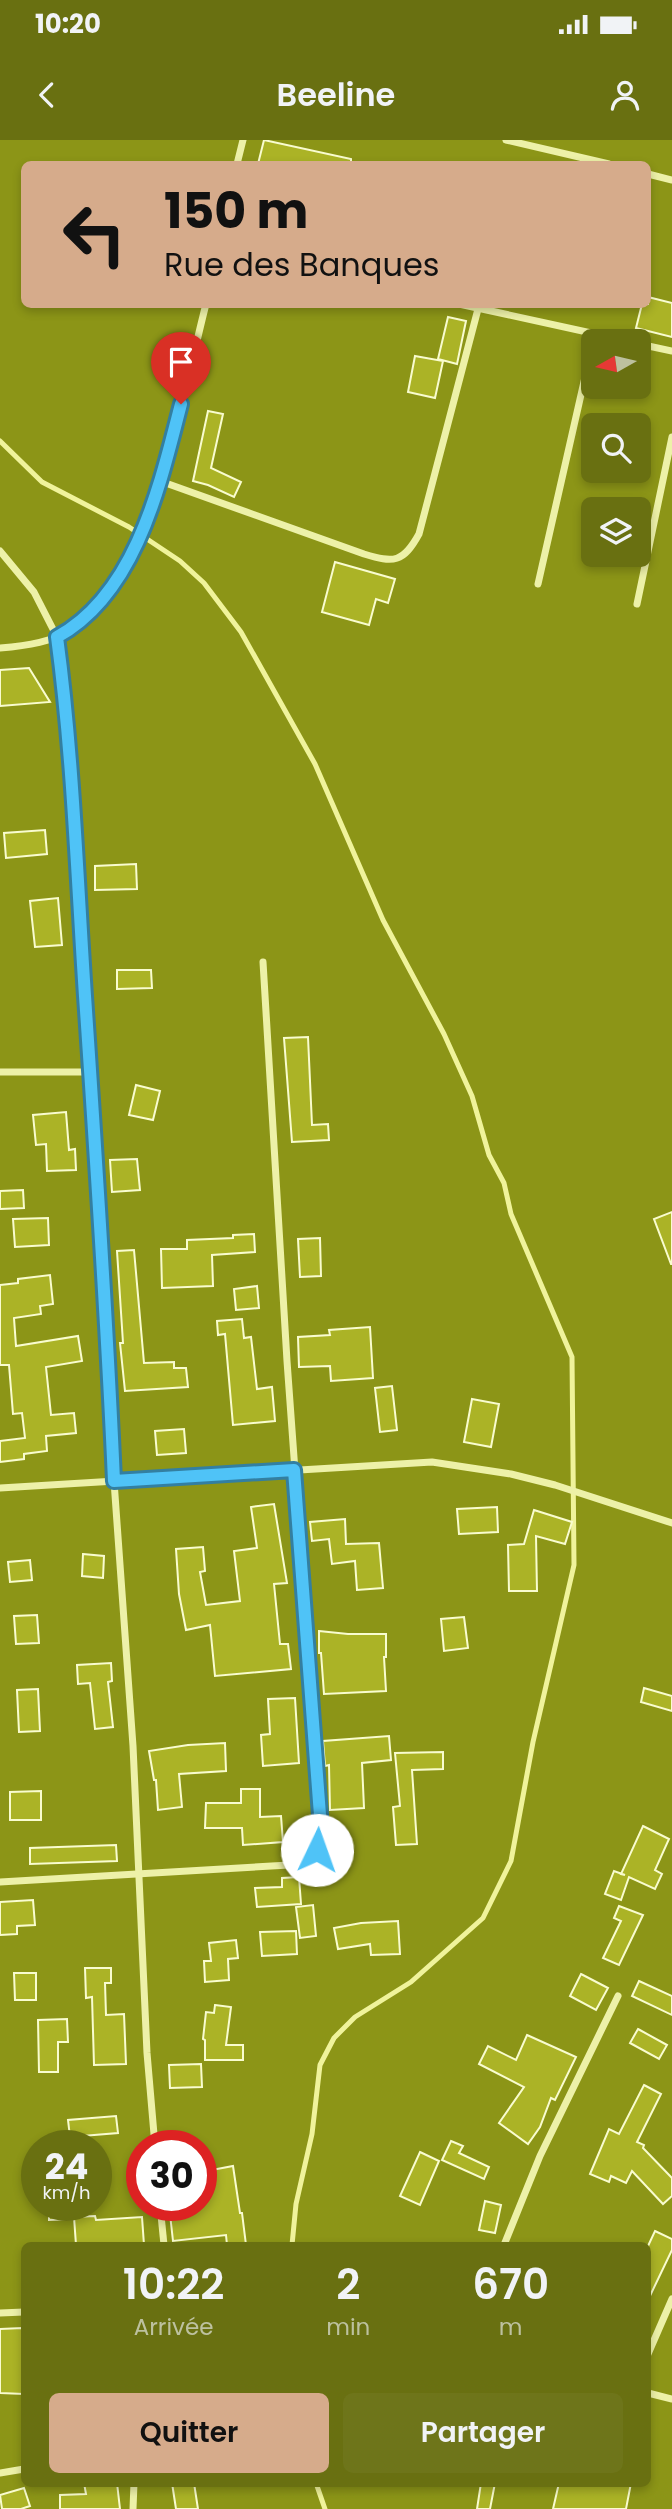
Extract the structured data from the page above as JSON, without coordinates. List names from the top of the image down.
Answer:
{
  "north": "left",
  "page": {
    "status": "10:20",
    "header": "Beeline",
    "turn": ["150 m", "Rue des Banques"],
    "speed": "24 km/h",
    "limit": "30",
    "eta": [
      "10:22",
      "Arrivée",
      "2",
      "min",
      "670",
      "m"
    ],
    "buttons": ["Quitter", "Partager"]
  }
}
